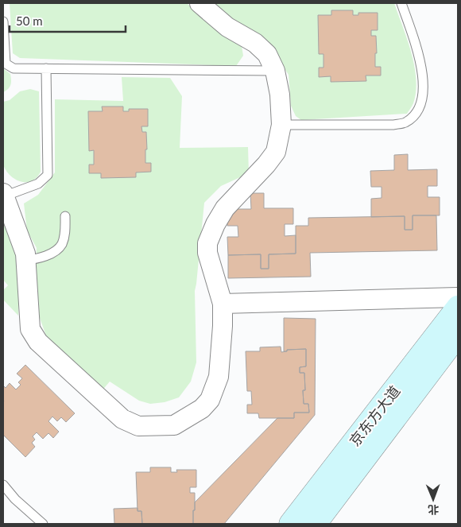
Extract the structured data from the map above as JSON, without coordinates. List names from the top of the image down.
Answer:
{
  "streets": {
    "main road": ["京东方大道"]
  },
  "scale_bar": "50 m",
  "north": "bottom"
}
